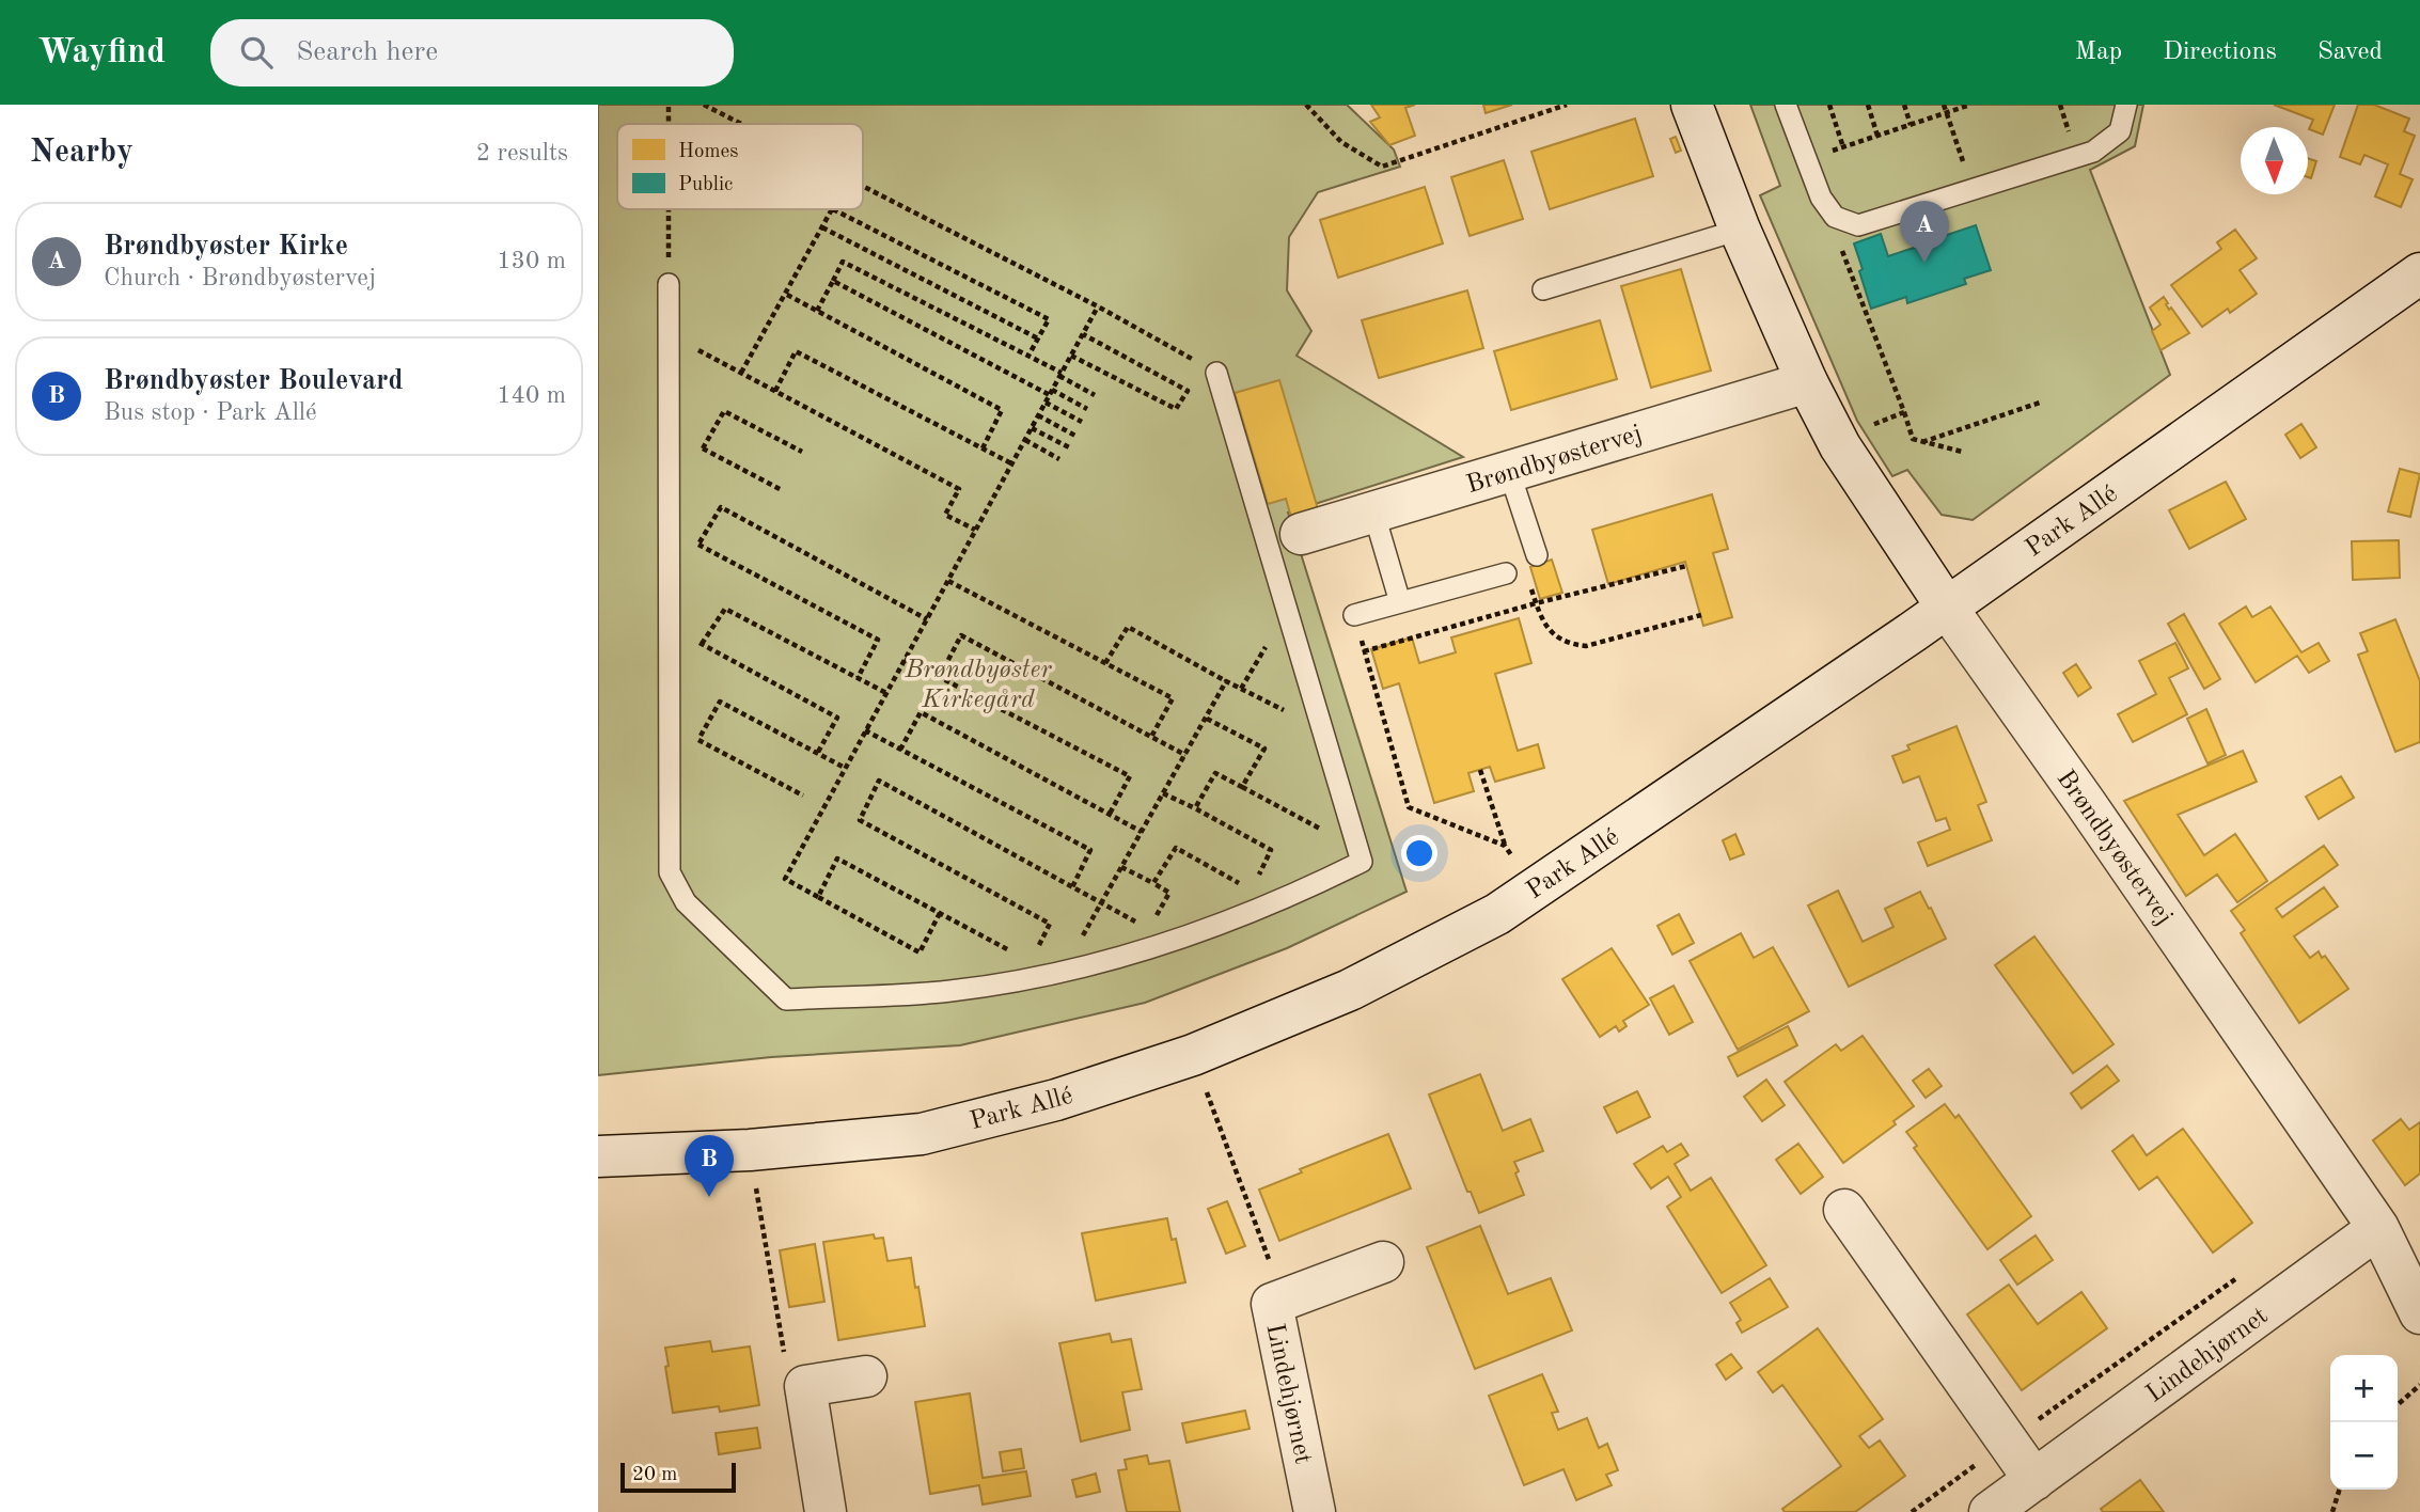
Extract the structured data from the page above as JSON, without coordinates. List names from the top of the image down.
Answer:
{
  "streets": {
    "street": ["Brøndbyøstervej", "Park Allé", "Lindehjørnet"]
  },
  "crossings": [
    ["Brøndbyøstervej", "Park Allé"],
    ["Brøndbyøstervej", "Lindehjørnet"]
  ],
  "parks": ["Brøndbyøster Kirkegård"],
  "legend": ["Homes", "Public"],
  "scale_bar": "20 m",
  "north": "bottom",
  "page": {
    "header": "Wayfind",
    "search": "Search here",
    "nav": ["Map", "Directions", "Saved"],
    "heading": ["Nearby", "2 results"],
    "pins": ["A", "B"],
    "list": [
      {
        "mark": "A",
        "name": "Brøndbyøster Kirke",
        "note": "Church · Brøndbyøstervej",
        "value": "130 m"
      },
      {
        "mark": "B",
        "name": "Brøndbyøster Boulevard",
        "note": "Bus stop · Park Allé",
        "value": "140 m"
      }
    ],
    "map_buttons": ["+", "−"],
    "scale": "20 m"
  }
}
